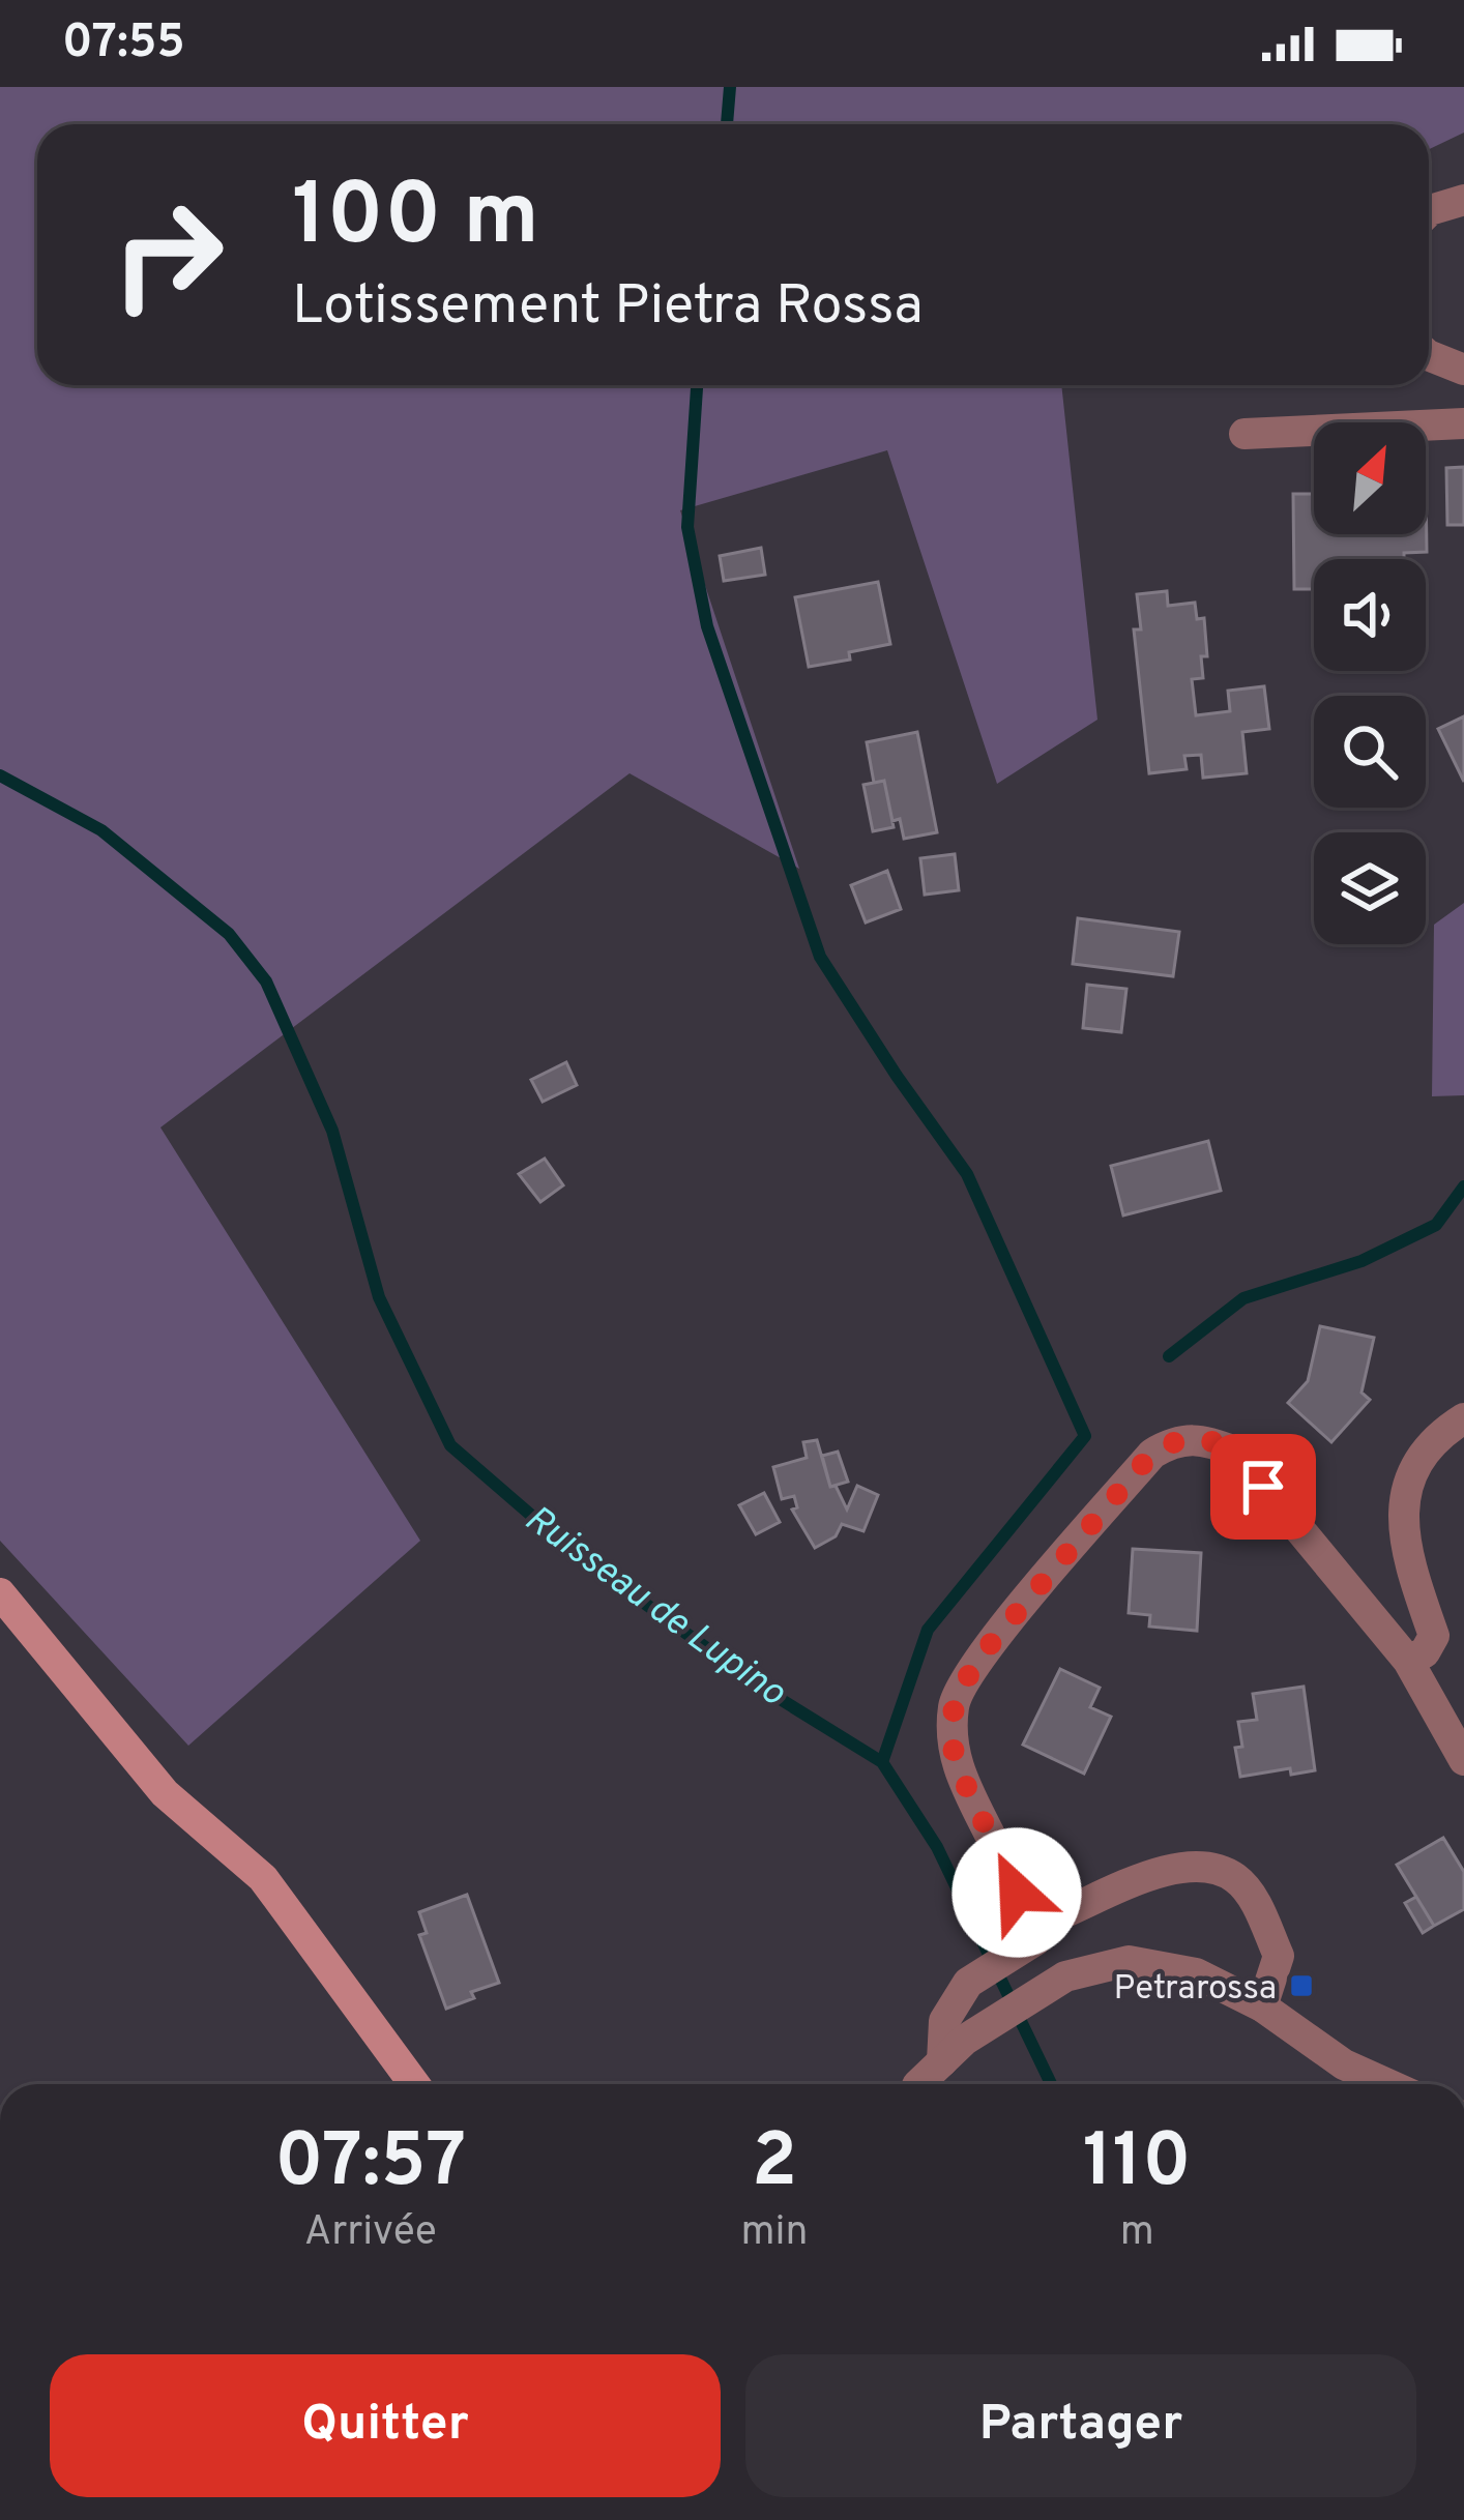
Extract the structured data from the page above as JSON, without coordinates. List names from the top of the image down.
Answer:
{
  "water": ["Ruisseau de Lupino"],
  "places": {
    "transit": ["Petrarossa"]
  },
  "north": "top right",
  "page": {
    "status": "07:55",
    "turn": ["100 m", "Lotissement Pietra Rossa"],
    "eta": [
      "07:57",
      "Arrivée",
      "2",
      "min",
      "110",
      "m"
    ],
    "buttons": ["Quitter", "Partager"]
  }
}
